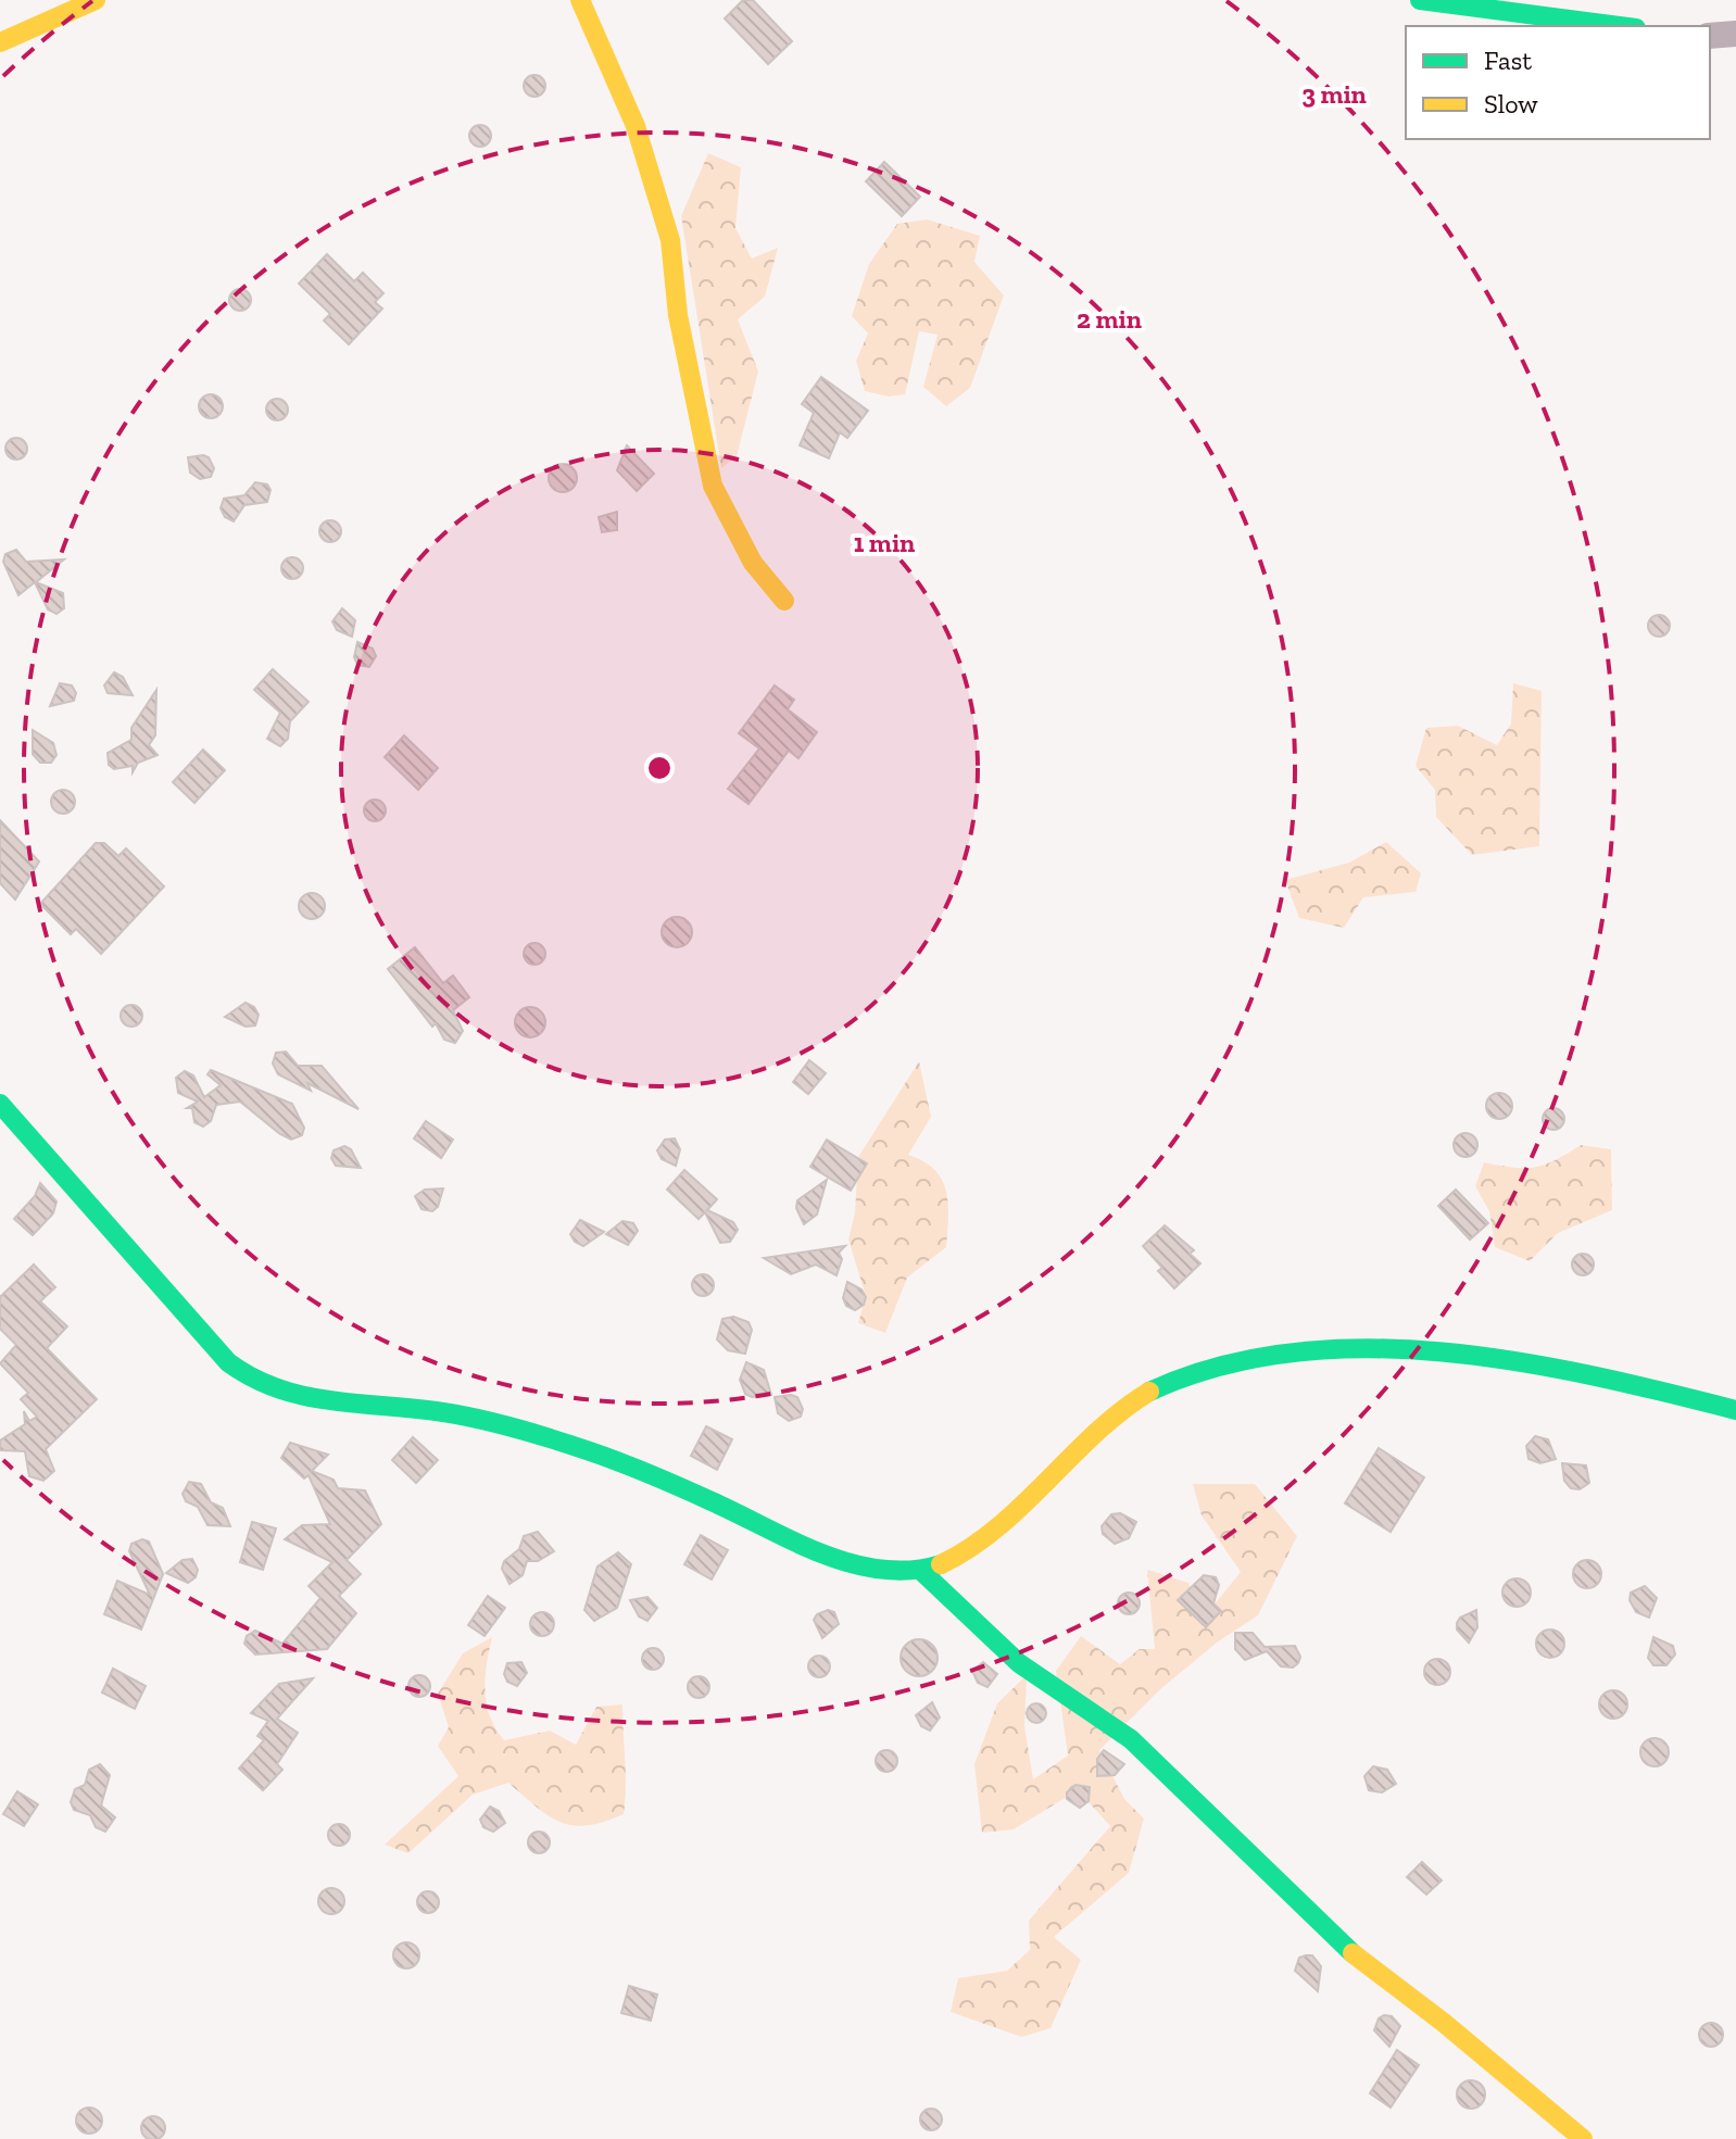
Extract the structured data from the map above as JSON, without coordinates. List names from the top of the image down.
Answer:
{
  "legend": ["Fast", "Slow"],
  "rings": ["3 min", "2 min", "1 min"]
}
